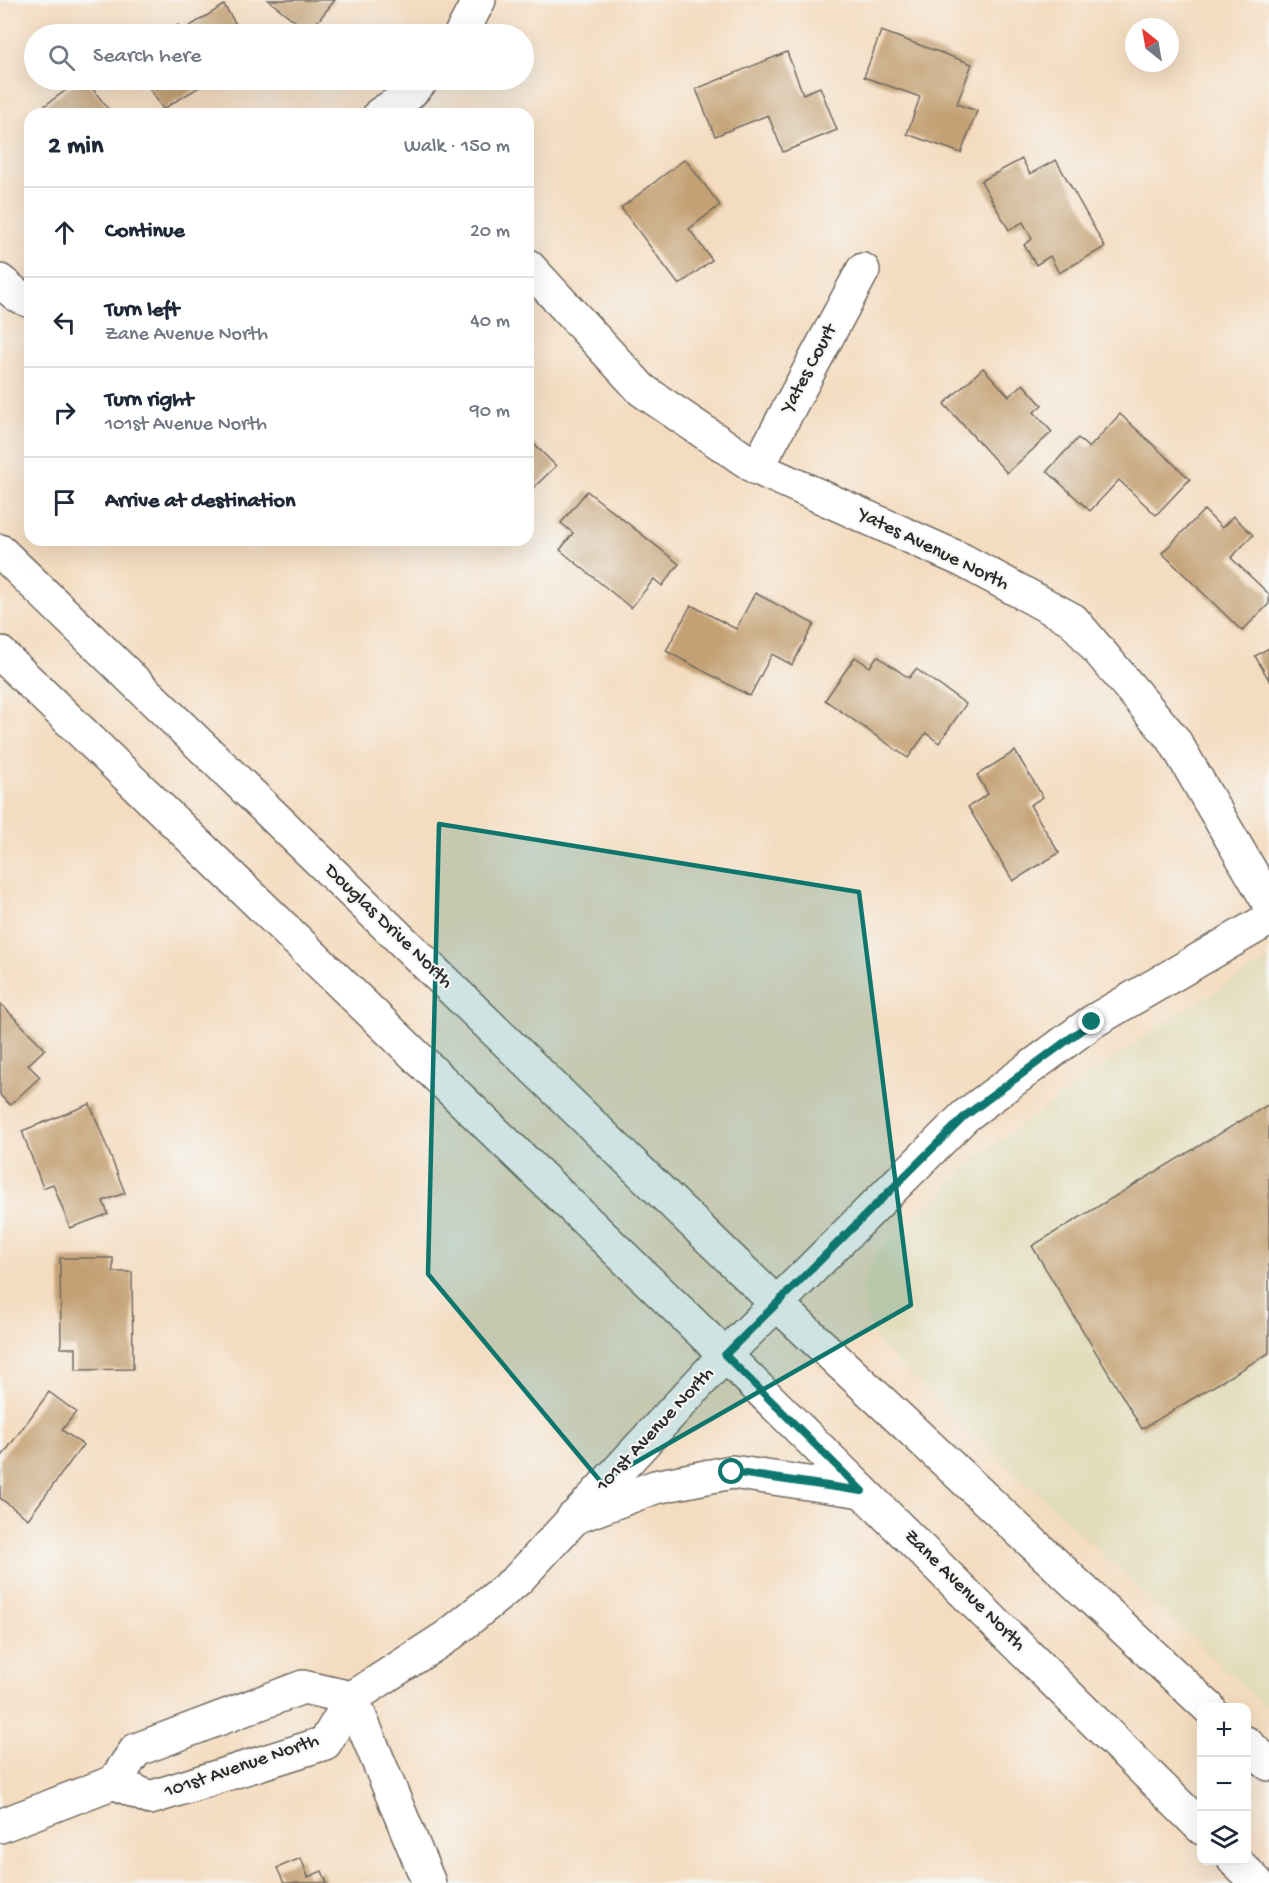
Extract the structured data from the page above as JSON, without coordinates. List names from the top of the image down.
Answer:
{
  "streets": {
    "main road": [
      "Yates Court",
      "Yates Avenue North",
      "Douglas Drive North",
      "101st Avenue North",
      "Zane Avenue North"
    ]
  },
  "crossings": [
    ["Yates Court", "Yates Avenue North"],
    ["Douglas Drive North", "101st Avenue North"],
    ["101st Avenue North", "Zane Avenue North"]
  ],
  "north": "top left",
  "page": {
    "search": "Search here",
    "heading": ["2 min", "Walk · 150 m"],
    "list": [
      ["Continue", "20 m"],
      ["Turn left", "Zane Avenue North", "40 m"],
      ["Turn right", "101st Avenue North", "90 m"],
      "Arrive at destination"
    ],
    "map_buttons": ["+", "−"]
  }
}
